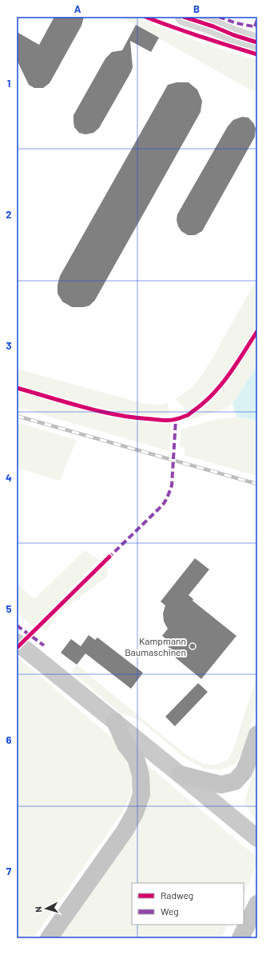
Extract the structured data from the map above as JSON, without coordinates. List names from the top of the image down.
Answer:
{
  "places": ["Kampmann Baumaschinen"],
  "legend": ["Radweg", "Weg"],
  "north": "left",
  "grid": {
    "columns": ["A", "B"],
    "rows": [
      "1",
      "2",
      "3",
      "4",
      "5",
      "6",
      "7"
    ]
  }
}
